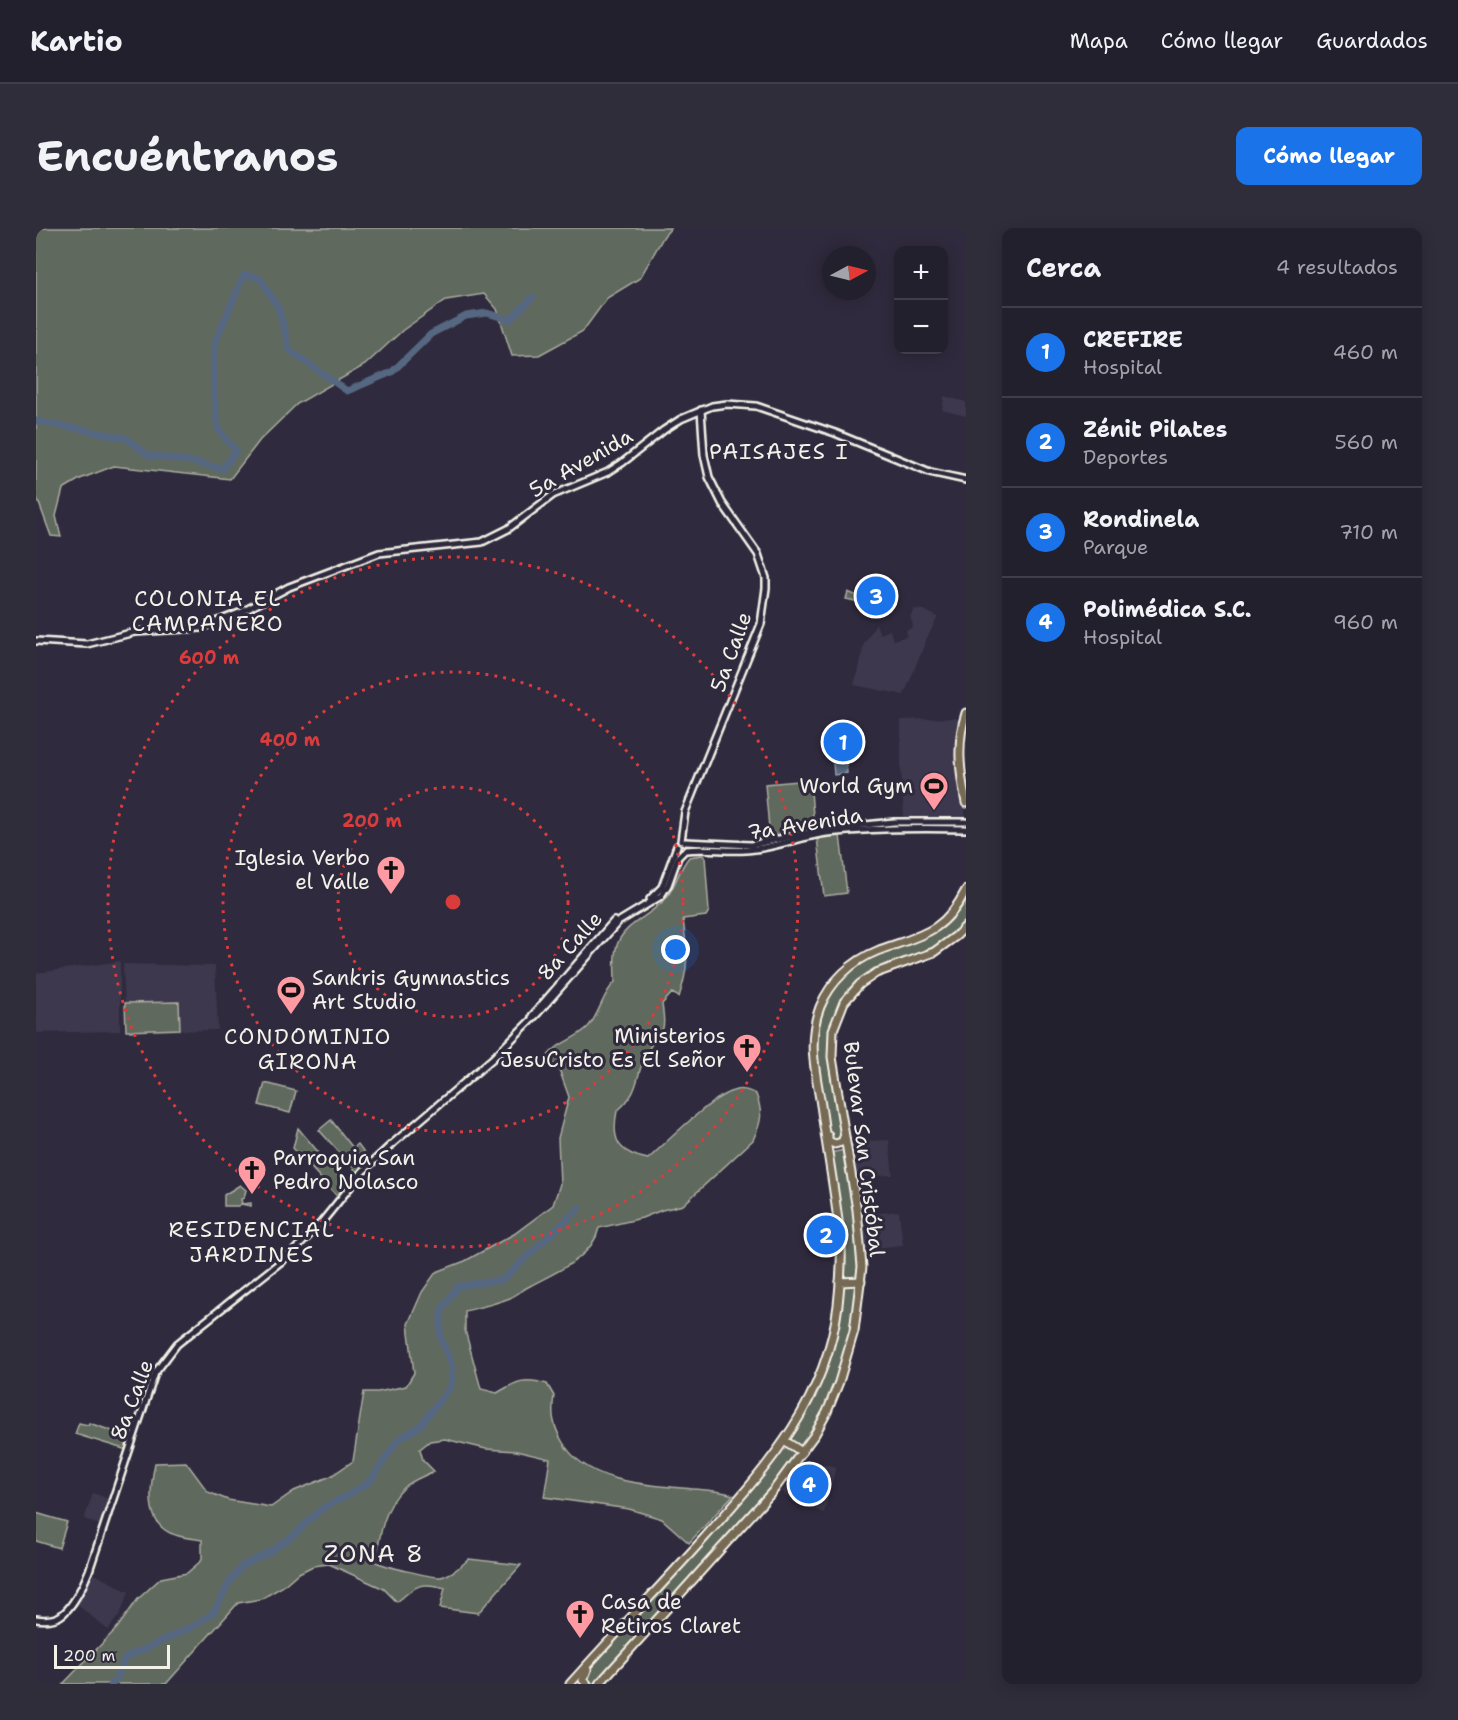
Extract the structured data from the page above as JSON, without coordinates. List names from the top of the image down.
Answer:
{
  "streets": {
    "main road": ["Bulevar San Cristóbal"],
    "street": [
      "5a Avenida",
      "5a Calle",
      "7a Avenida",
      "8a Calle"
    ]
  },
  "crossings": [
    ["5a Avenida", "5a Calle"],
    ["5a Calle", "7a Avenida"],
    ["7a Avenida", "8a Calle"]
  ],
  "districts": [
    "PAISAJES I",
    "COLONIA EL CAMPANERO",
    "CONDOMINIO GIRONA",
    "RESIDENCIAL JARDINES",
    "ZONA 8"
  ],
  "places": {
    "sports": ["World Gym", "Sankris Gymnastics Art Studio"],
    "church": [
      "Iglesia Verbo el Valle",
      "Ministerios JesuCristo Es El Señor",
      "Parroquia San Pedro Nolasco",
      "Casa de Retiros Claret"
    ]
  },
  "scale_bar": "200 m",
  "north": "right",
  "page": {
    "header": "Kartio",
    "nav": ["Mapa", "Cómo llegar", "Guardados"],
    "buttons": "Cómo llegar",
    "title": "Encuéntranos",
    "heading": ["Cerca", "4 resultados"],
    "map_buttons": ["+", "−"],
    "list": [
      {
        "mark": "1",
        "name": "CREFIRE",
        "note": "Hospital",
        "value": "460 m"
      },
      {
        "mark": "2",
        "name": "Zénit Pilates",
        "note": "Deportes",
        "value": "560 m"
      },
      {
        "mark": "3",
        "name": "Rondinela",
        "note": "Parque",
        "value": "710 m"
      },
      {
        "mark": "4",
        "name": "Polimédica S.C.",
        "note": "Hospital",
        "value": "960 m"
      }
    ],
    "pins": [
      "3",
      "1",
      "2",
      "4"
    ],
    "scale": "200 m"
  },
  "rings": ["600 m", "400 m", "200 m"]
}
